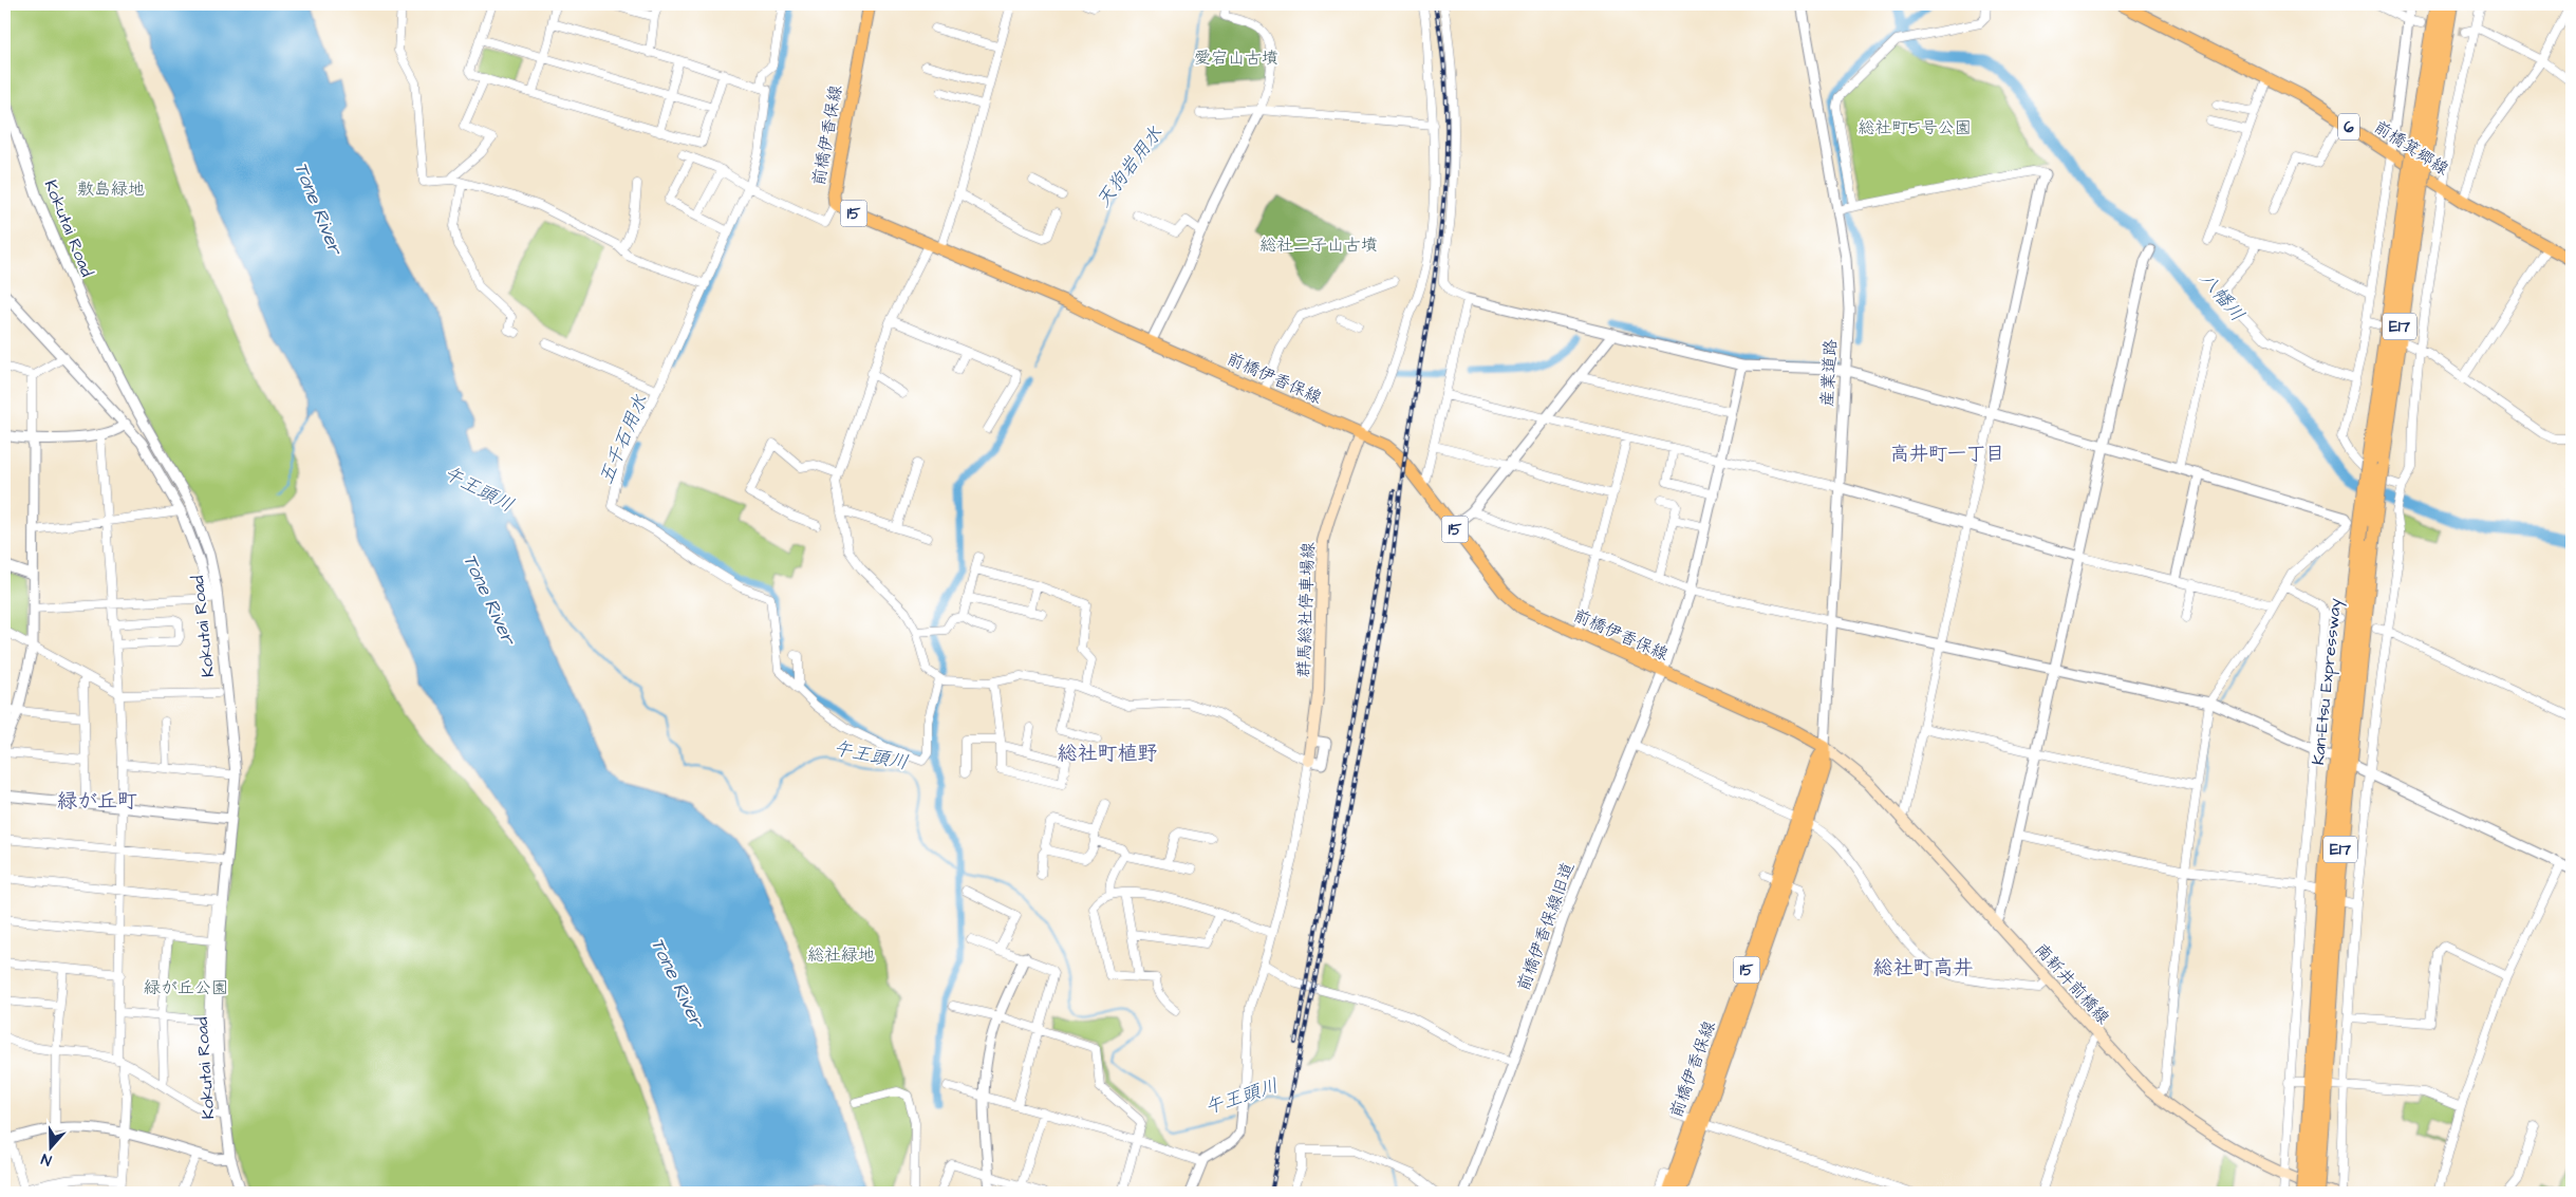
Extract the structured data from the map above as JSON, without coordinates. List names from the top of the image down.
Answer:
{
  "streets": {
    "highway": ["E17", "Kan-Etsu Expressway"],
    "main road": [
      "6",
      "前橋伊香保線",
      "前橋箕郷線",
      "15",
      "群馬総社停車場線",
      "南新井前橋線"
    ],
    "street": ["Kokutai Road", "産業道路", "前橋伊香保線旧道"]
  },
  "crossings": [
    ["前橋伊香保線", "産業道路"],
    ["前橋伊香保線", "群馬総社停車場線"],
    ["前橋伊香保線", "前橋伊香保線旧道"],
    ["前橋伊香保線", "南新井前橋線"],
    ["産業道路", "南新井前橋線"]
  ],
  "districts": [
    "高井町一丁目",
    "総社町植野",
    "緑が丘町",
    "総社町高井"
  ],
  "water": [
    "天狗岩用水",
    "Tone River",
    "八幡川",
    "五千石用水",
    "午王頭川"
  ],
  "parks": [
    "愛宕山古墳",
    "総社町5号公園",
    "敷島緑地",
    "総社二子山古墳",
    "総社緑地",
    "緑が丘公園"
  ],
  "north": "bottom"
}
